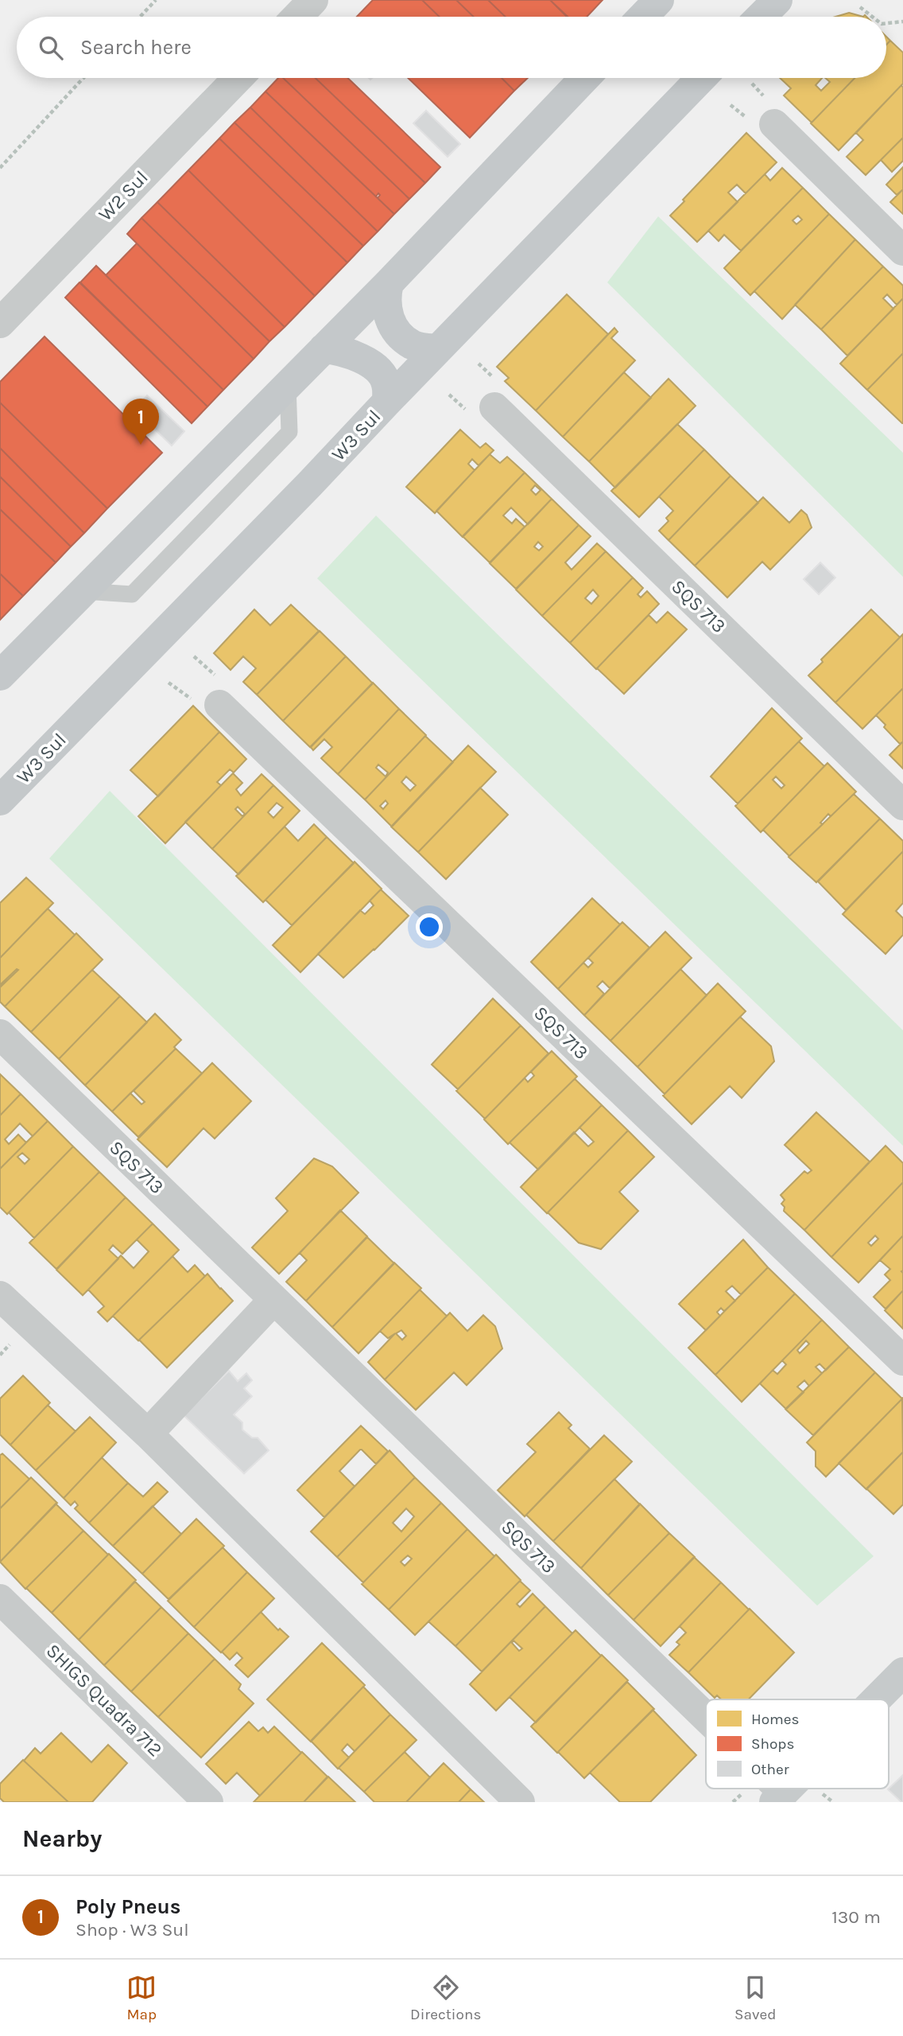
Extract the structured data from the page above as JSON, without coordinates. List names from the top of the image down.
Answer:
{
  "streets": {
    "main road": ["W3 Sul"],
    "street": ["W2 Sul", "SQS 713", "SHIGS Quadra 712"]
  },
  "legend": ["Homes", "Shops", "Other"],
  "page": {
    "search": "Search here",
    "pins": "1",
    "heading": "Nearby",
    "list": [
      {
        "mark": "1",
        "name": "Poly Pneus",
        "note": "Shop · W3 Sul",
        "value": "130 m"
      }
    ],
    "nav": ["Map", "Directions", "Saved"]
  }
}
